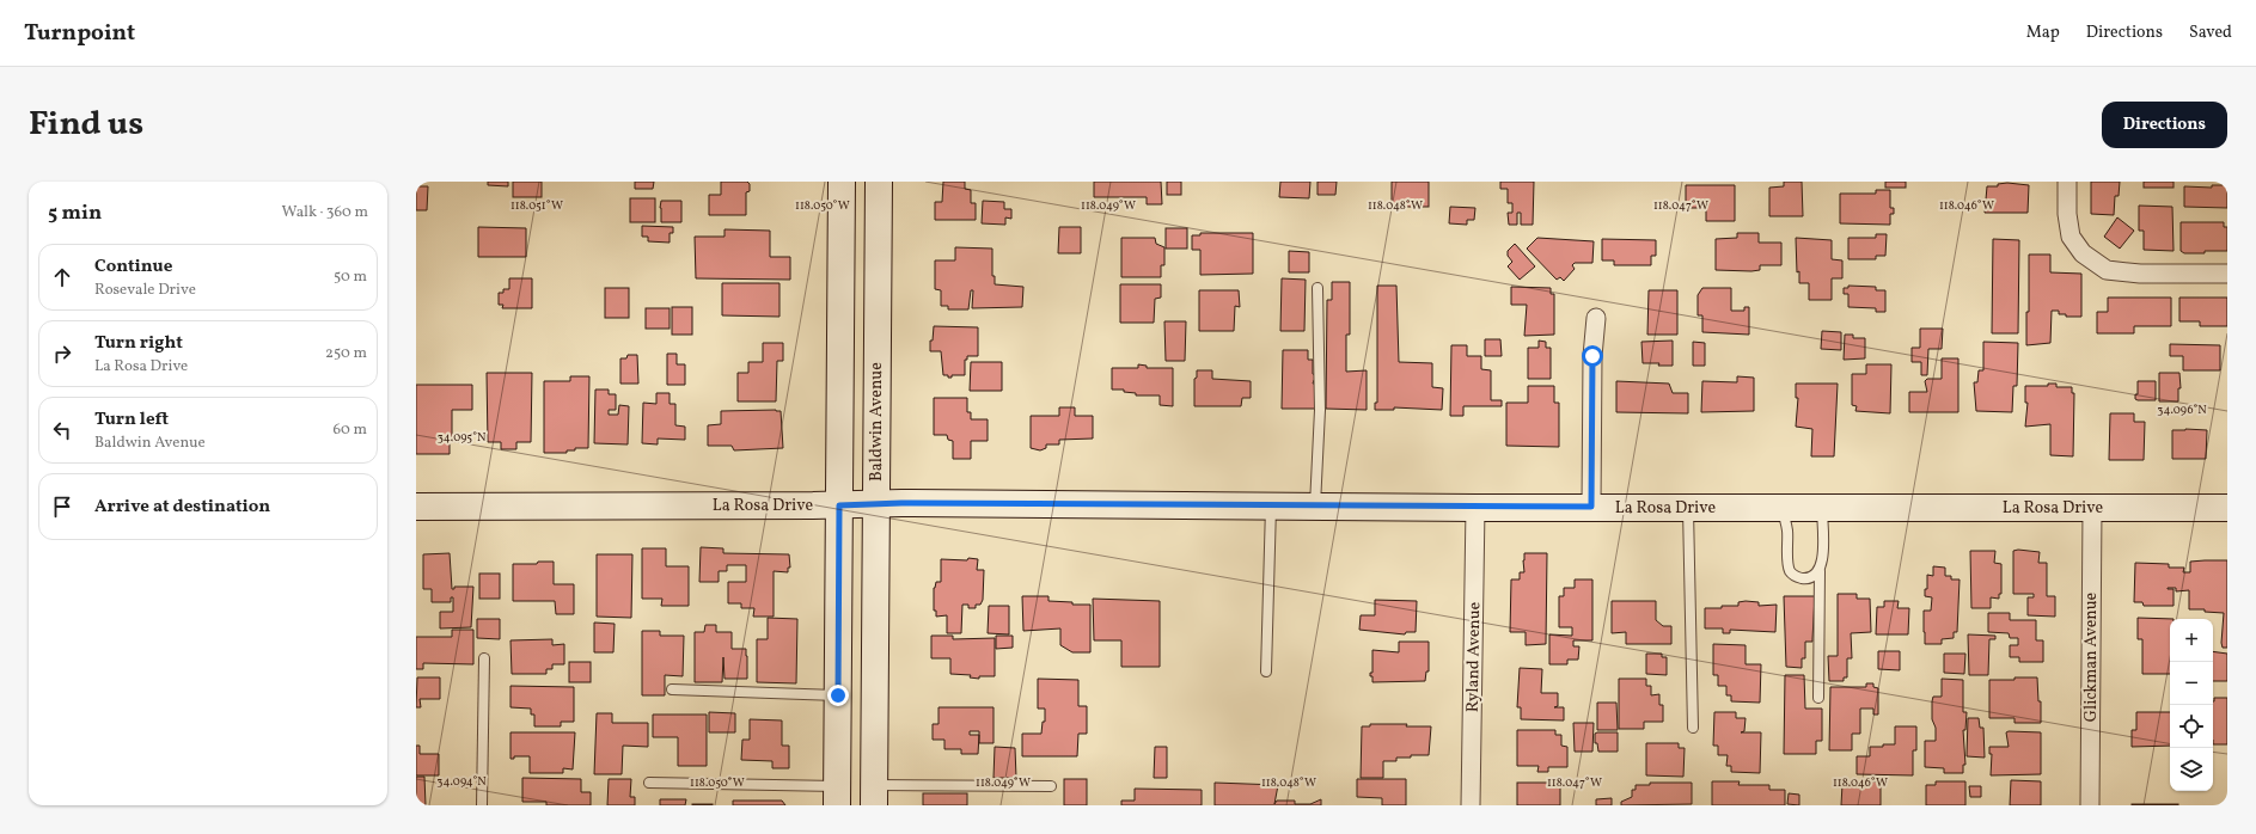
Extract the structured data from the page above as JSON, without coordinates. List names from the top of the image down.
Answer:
{
  "streets": {
    "street": [
      "Baldwin Avenue",
      "La Rosa Drive",
      "Ryland Avenue",
      "Glickman Avenue"
    ]
  },
  "crossings": [
    ["Baldwin Avenue", "La Rosa Drive"],
    ["La Rosa Drive", "Ryland Avenue"],
    ["La Rosa Drive", "Glickman Avenue"]
  ],
  "page": {
    "header": "Turnpoint",
    "nav": ["Map", "Directions", "Saved"],
    "title": "Find us",
    "buttons": "Directions",
    "heading": ["5 min", "Walk · 360 m"],
    "list": [
      ["Continue", "Rosevale Drive", "50 m"],
      ["Turn right", "La Rosa Drive", "250 m"],
      ["Turn left", "Baldwin Avenue", "60 m"],
      "Arrive at destination"
    ],
    "map_buttons": ["+", "−"]
  },
  "coordinates": [
    "118.051°W",
    "118.050°W",
    "118.049°W",
    "118.048°W",
    "118.047°W",
    "118.046°W",
    "34.096°N",
    "34.095°N",
    "34.094°N"
  ]
}
